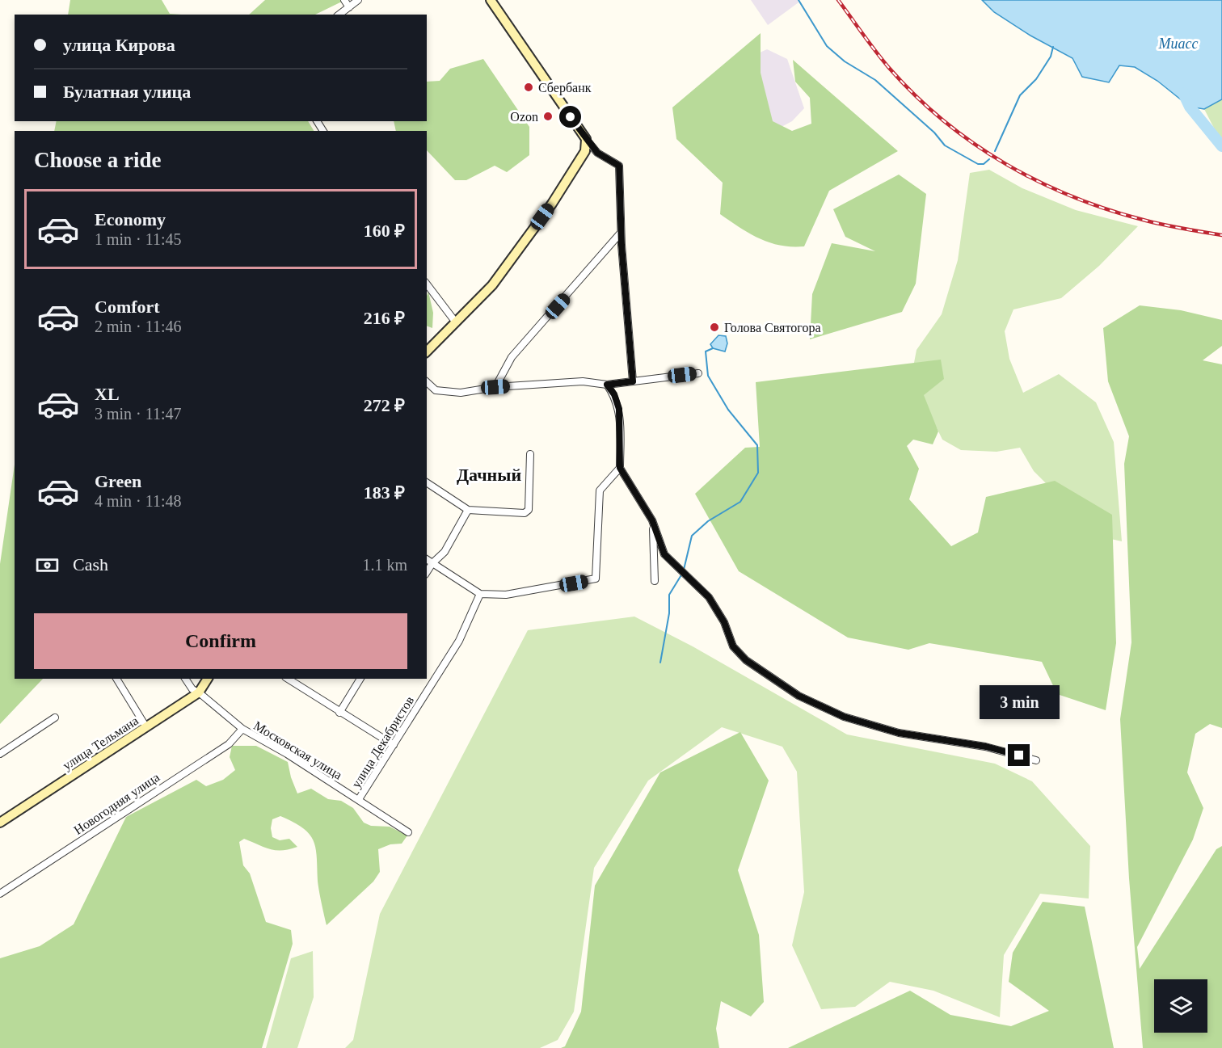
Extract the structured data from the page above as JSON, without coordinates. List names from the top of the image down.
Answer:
{
  "streets": {
    "street": [
      "улица Декабристов",
      "улица Тельмана",
      "Московская улица",
      "Новогодняя улица"
    ]
  },
  "crossings": [
    ["улица Декабристов", "Московская улица"],
    ["улица Тельмана", "Московская улица"],
    ["Московская улица", "Новогодняя улица"]
  ],
  "districts": ["Дачный"],
  "water": ["Миасс"],
  "places": ["Сбербанк", "Ozon", "Голова Святогора"],
  "page": {
    "banner": ["улица Кирова", "Булатная улица"],
    "heading": "Choose a ride",
    "list": [
      {
        "name": "Economy",
        "note": "1 min · 11:45",
        "value": "160 ₽"
      },
      {
        "name": "Comfort",
        "note": "2 min · 11:46",
        "value": "216 ₽"
      },
      {
        "name": "XL",
        "note": "3 min · 11:47",
        "value": "272 ₽"
      },
      {
        "name": "Green",
        "note": "4 min · 11:48",
        "value": "183 ₽"
      }
    ],
    "pay": ["Cash", "1.1 km"],
    "buttons": "Confirm",
    "bubble": "3 min"
  }
}
